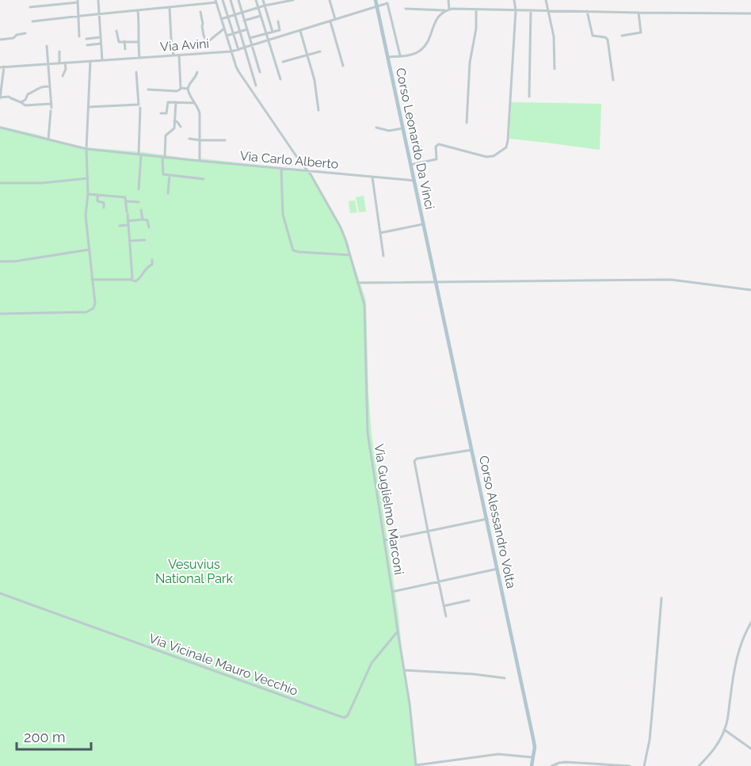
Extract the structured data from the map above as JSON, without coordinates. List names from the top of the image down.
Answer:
{
  "streets": {
    "main road": ["Corso Leonardo Da Vinci", "Corso Alessandro Volta"],
    "street": [
      "Via Avini",
      "Via Carlo Alberto",
      "Via Guglielmo Marconi",
      "Via Vicinale Mauro Vecchio"
    ]
  },
  "crossings": [
    ["Via Avini", "Corso Leonardo Da Vinci"],
    ["Via Avini", "Via Guglielmo Marconi"],
    ["Corso Leonardo Da Vinci", "Via Carlo Alberto"],
    ["Corso Leonardo Da Vinci", "Corso Alessandro Volta"],
    ["Via Carlo Alberto", "Via Guglielmo Marconi"],
    ["Via Guglielmo Marconi", "Via Vicinale Mauro Vecchio"]
  ],
  "parks": ["Vesuvius National Park"],
  "scale_bar": "200 m"
}
